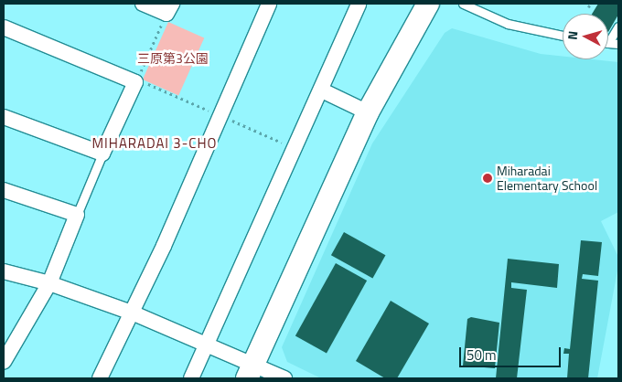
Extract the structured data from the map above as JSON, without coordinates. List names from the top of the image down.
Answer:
{
  "districts": ["MIHARADAI 3-CHO"],
  "parks": ["三原第3公園"],
  "places": ["Miharadai Elementary School"],
  "scale_bar": "50 m",
  "north": "left"
}
